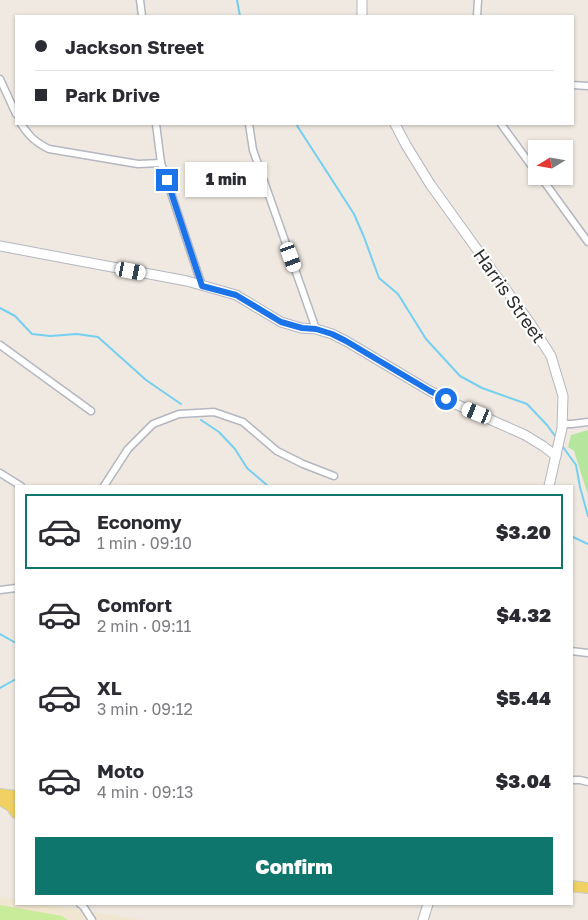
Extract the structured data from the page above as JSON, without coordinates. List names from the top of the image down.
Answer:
{
  "streets": {
    "street": ["Harris Street"]
  },
  "north": "left",
  "page": {
    "banner": ["Jackson Street", "Park Drive"],
    "bubble": "1 min",
    "list": [
      {
        "name": "Economy",
        "note": "1 min · 09:10",
        "value": "$3.20"
      },
      {
        "name": "Comfort",
        "note": "2 min · 09:11",
        "value": "$4.32"
      },
      {
        "name": "XL",
        "note": "3 min · 09:12",
        "value": "$5.44"
      },
      {
        "name": "Moto",
        "note": "4 min · 09:13",
        "value": "$3.04"
      }
    ],
    "buttons": "Confirm"
  }
}
